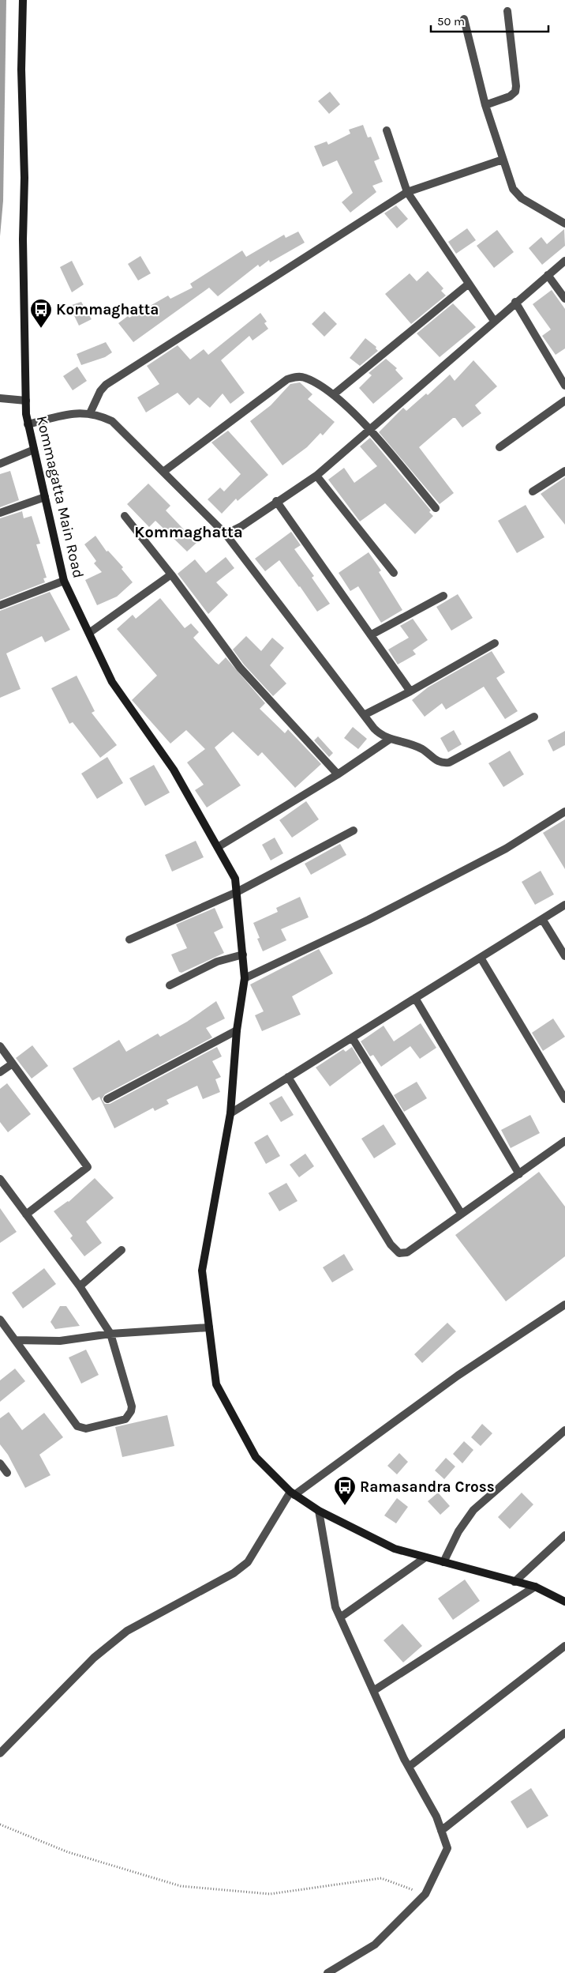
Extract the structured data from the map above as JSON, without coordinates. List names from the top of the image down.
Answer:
{
  "streets": {
    "main road": ["Kommagatta Main Road"]
  },
  "districts": ["Kommaghatta"],
  "places": {
    "bus stop": ["Kommaghatta", "Ramasandra Cross"]
  },
  "scale_bar": "50 m"
}
